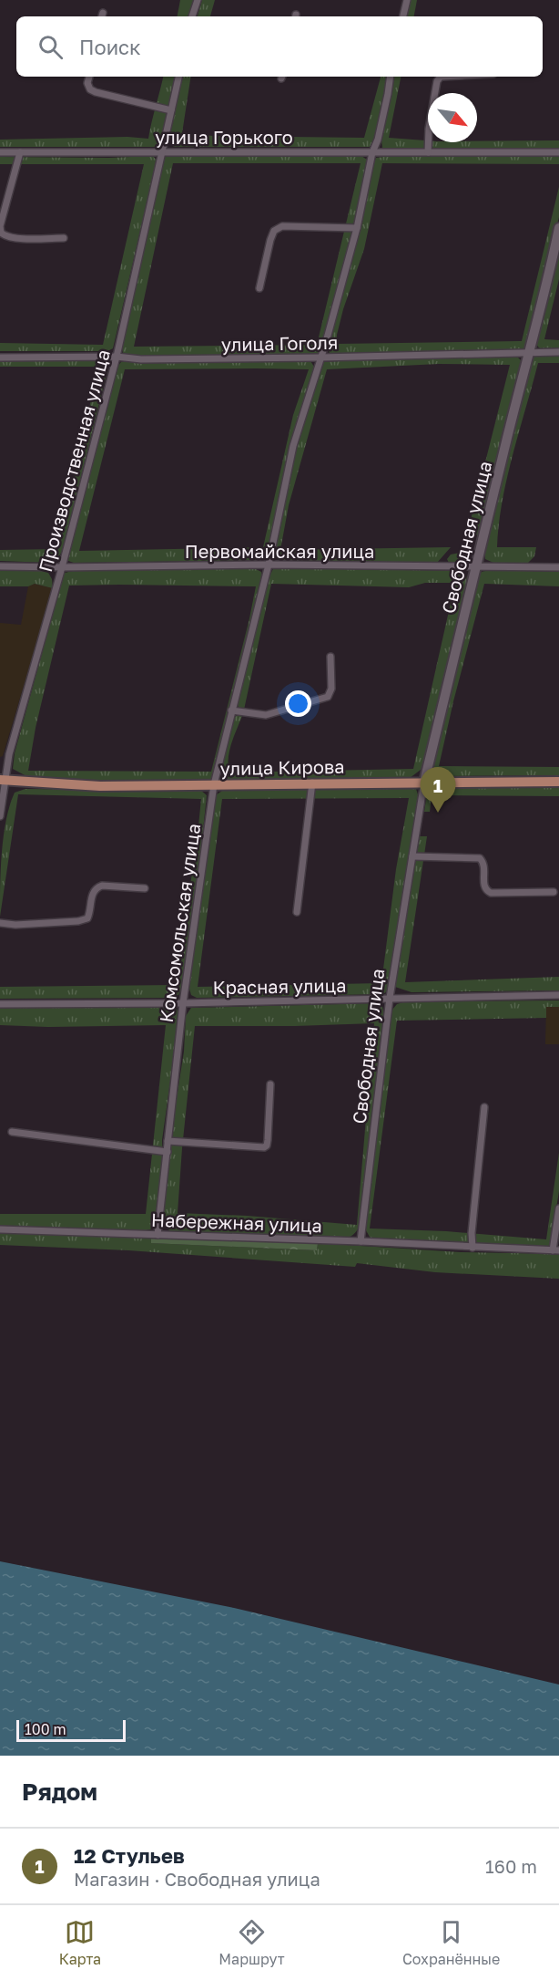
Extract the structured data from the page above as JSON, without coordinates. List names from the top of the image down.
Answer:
{
  "streets": {
    "main road": ["улица Кирова"],
    "street": [
      "улица Горького",
      "улица Гоголя",
      "Производственная улица",
      "Свободная улица",
      "Первомайская улица",
      "Комсомольская улица",
      "Красная улица",
      "Набережная улица"
    ]
  },
  "crossings": [
    ["улица Горького", "Производственная улица"],
    ["улица Горького", "Комсомольская улица"],
    ["улица Гоголя", "Производственная улица"],
    ["улица Гоголя", "Свободная улица"],
    ["улица Гоголя", "Комсомольская улица"],
    ["Производственная улица", "Первомайская улица"],
    ["Производственная улица", "улица Кирова"],
    ["Свободная улица", "Первомайская улица"],
    ["Свободная улица", "улица Кирова"],
    ["Свободная улица", "Красная улица"],
    ["Свободная улица", "Набережная улица"],
    ["Первомайская улица", "Комсомольская улица"],
    ["улица Кирова", "Комсомольская улица"],
    ["Комсомольская улица", "Красная улица"],
    ["Комсомольская улица", "Набережная улица"]
  ],
  "scale_bar": "100 m",
  "north": "bottom right",
  "page": {
    "search": "Поиск",
    "pins": "1",
    "scale": "100 m",
    "heading": "Рядом",
    "list": [
      {
        "mark": "1",
        "name": "12 Стульев",
        "note": "Магазин · Свободная улица",
        "value": "160 m"
      }
    ],
    "nav": ["Карта", "Маршрут", "Сохранённые"]
  }
}
